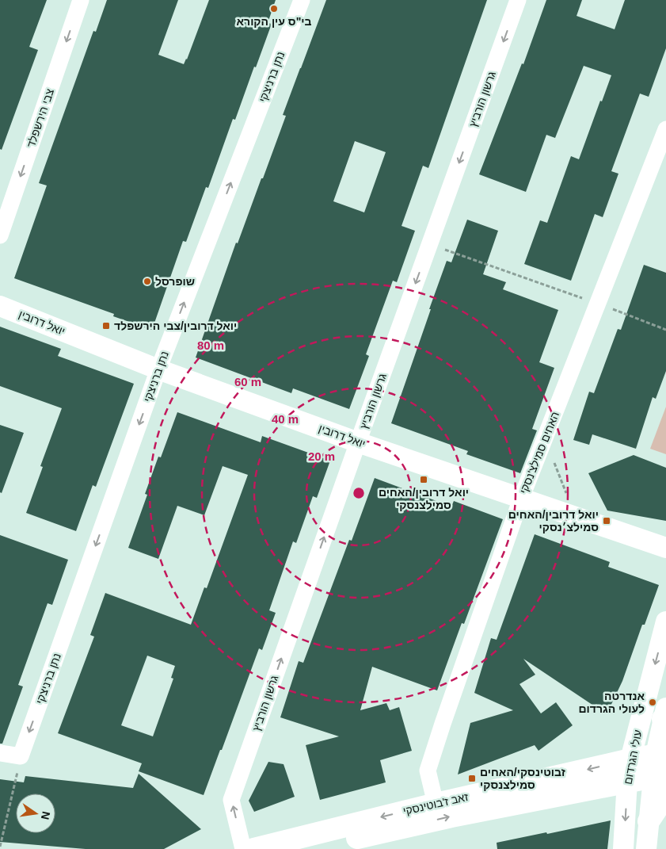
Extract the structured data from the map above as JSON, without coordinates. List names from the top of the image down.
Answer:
{
  "streets": {
    "main road": ["זאב ז'בוטינסקי"],
    "street": [
      "נתן ברניצקי",
      "גרשון הורביץ",
      "צבי הירשפלד",
      "יואל דרובין",
      "האחים סמילצ'נסקי",
      "עולי הגרדום"
    ]
  },
  "crossings": [
    ["נתן ברניצקי", "יואל דרובין"],
    ["גרשון הורביץ", "יואל דרובין"],
    ["יואל דרובין", "האחים סמילצ'נסקי"],
    ["האחים סמילצ'נסקי", "זאב ז'בוטינסקי"],
    ["עולי הגרדום", "זאב ז'בוטינסקי"]
  ],
  "one_way": ["צבי הירשפלד"],
  "places": {
    "other": ["בי\"ס עין הקורא", "שופרסל", "אנדרטה לעולי הגרדום"],
    "transit": [
      "יואל דרובין/צבי הירשפלד",
      "יואל דרובין/האחים סמילצנסקי",
      "יואל דרובין/האחים סמילצ׳נסקי",
      "זבוטינסקי/האחים סמילצנסקי"
    ]
  },
  "north": "right",
  "rings": [
    "80 m",
    "60 m",
    "40 m",
    "20 m"
  ]
}
